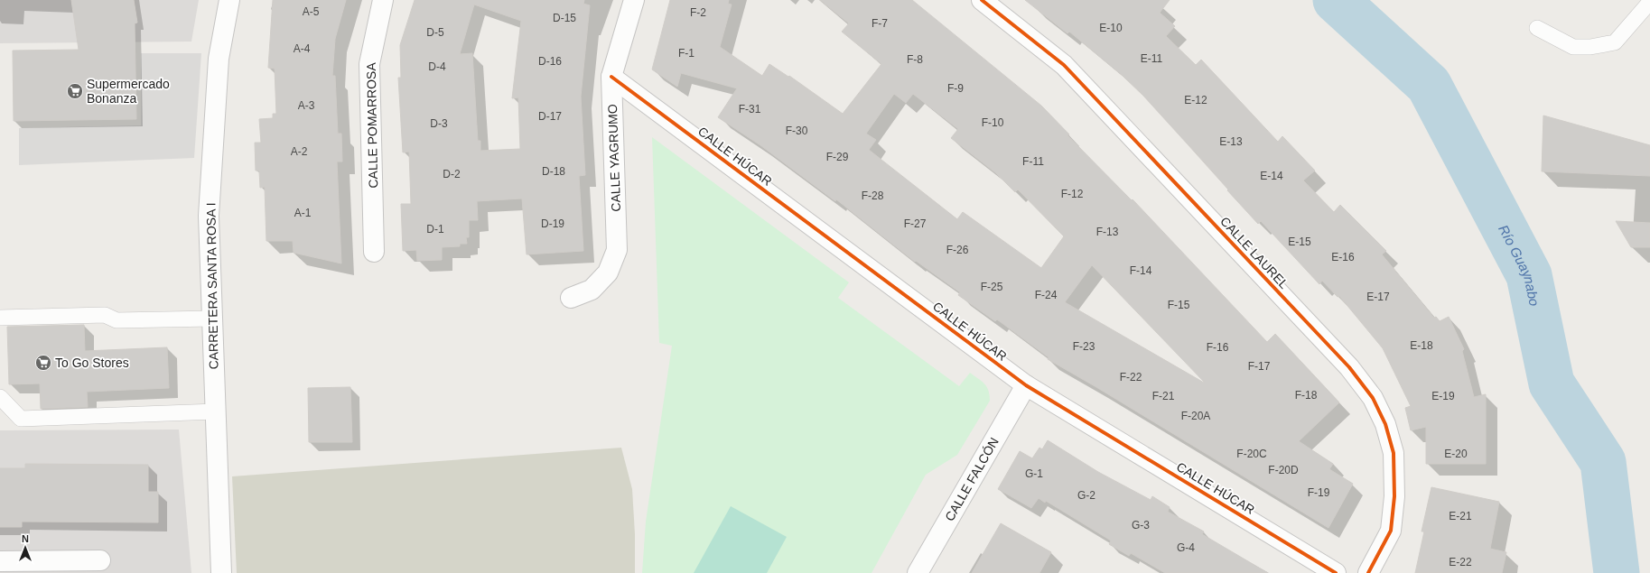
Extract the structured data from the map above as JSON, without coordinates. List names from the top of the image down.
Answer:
{
  "streets": {
    "street": [
      "CALLE POMARROSA",
      "CALLE HÚCAR",
      "CALLE YAGRUMO",
      "CALLE LAUREL",
      "CARRETERA SANTA ROSA I",
      "CALLE FALCÓN"
    ]
  },
  "crossings": [
    ["CALLE HÚCAR", "CALLE YAGRUMO"],
    ["CALLE HÚCAR", "CALLE FALCÓN"]
  ],
  "water": ["Río Guaynabo"],
  "places": {
    "supermarket": ["Supermercado Bonanza", "To Go Stores"]
  },
  "house_numbers": [
    "A-5",
    "F-2",
    "D-15",
    "F-7",
    "E-10",
    "D-5",
    "A-4",
    "F-1",
    "E-11",
    "F-8",
    "D-16",
    "D-4",
    "F-9",
    "E-12",
    "A-3",
    "F-31",
    "D-17",
    "F-10",
    "D-3",
    "F-30",
    "E-13",
    "A-2",
    "F-29",
    "F-11",
    "D-18",
    "D-2",
    "E-14",
    "F-12",
    "F-28",
    "A-1",
    "D-19",
    "F-27",
    "D-1",
    "F-13",
    "E-15",
    "F-26",
    "E-16",
    "F-14",
    "F-25",
    "F-24",
    "E-17",
    "F-15",
    "E-18",
    "F-23",
    "F-16",
    "F-17",
    "F-22",
    "F-18",
    "F-21",
    "E-19",
    "F-20A",
    "F-20C",
    "E-20",
    "F-20D",
    "G-1",
    "F-19",
    "G-2",
    "E-21",
    "G-3",
    "G-4",
    "E-22"
  ],
  "north": "top"
}
